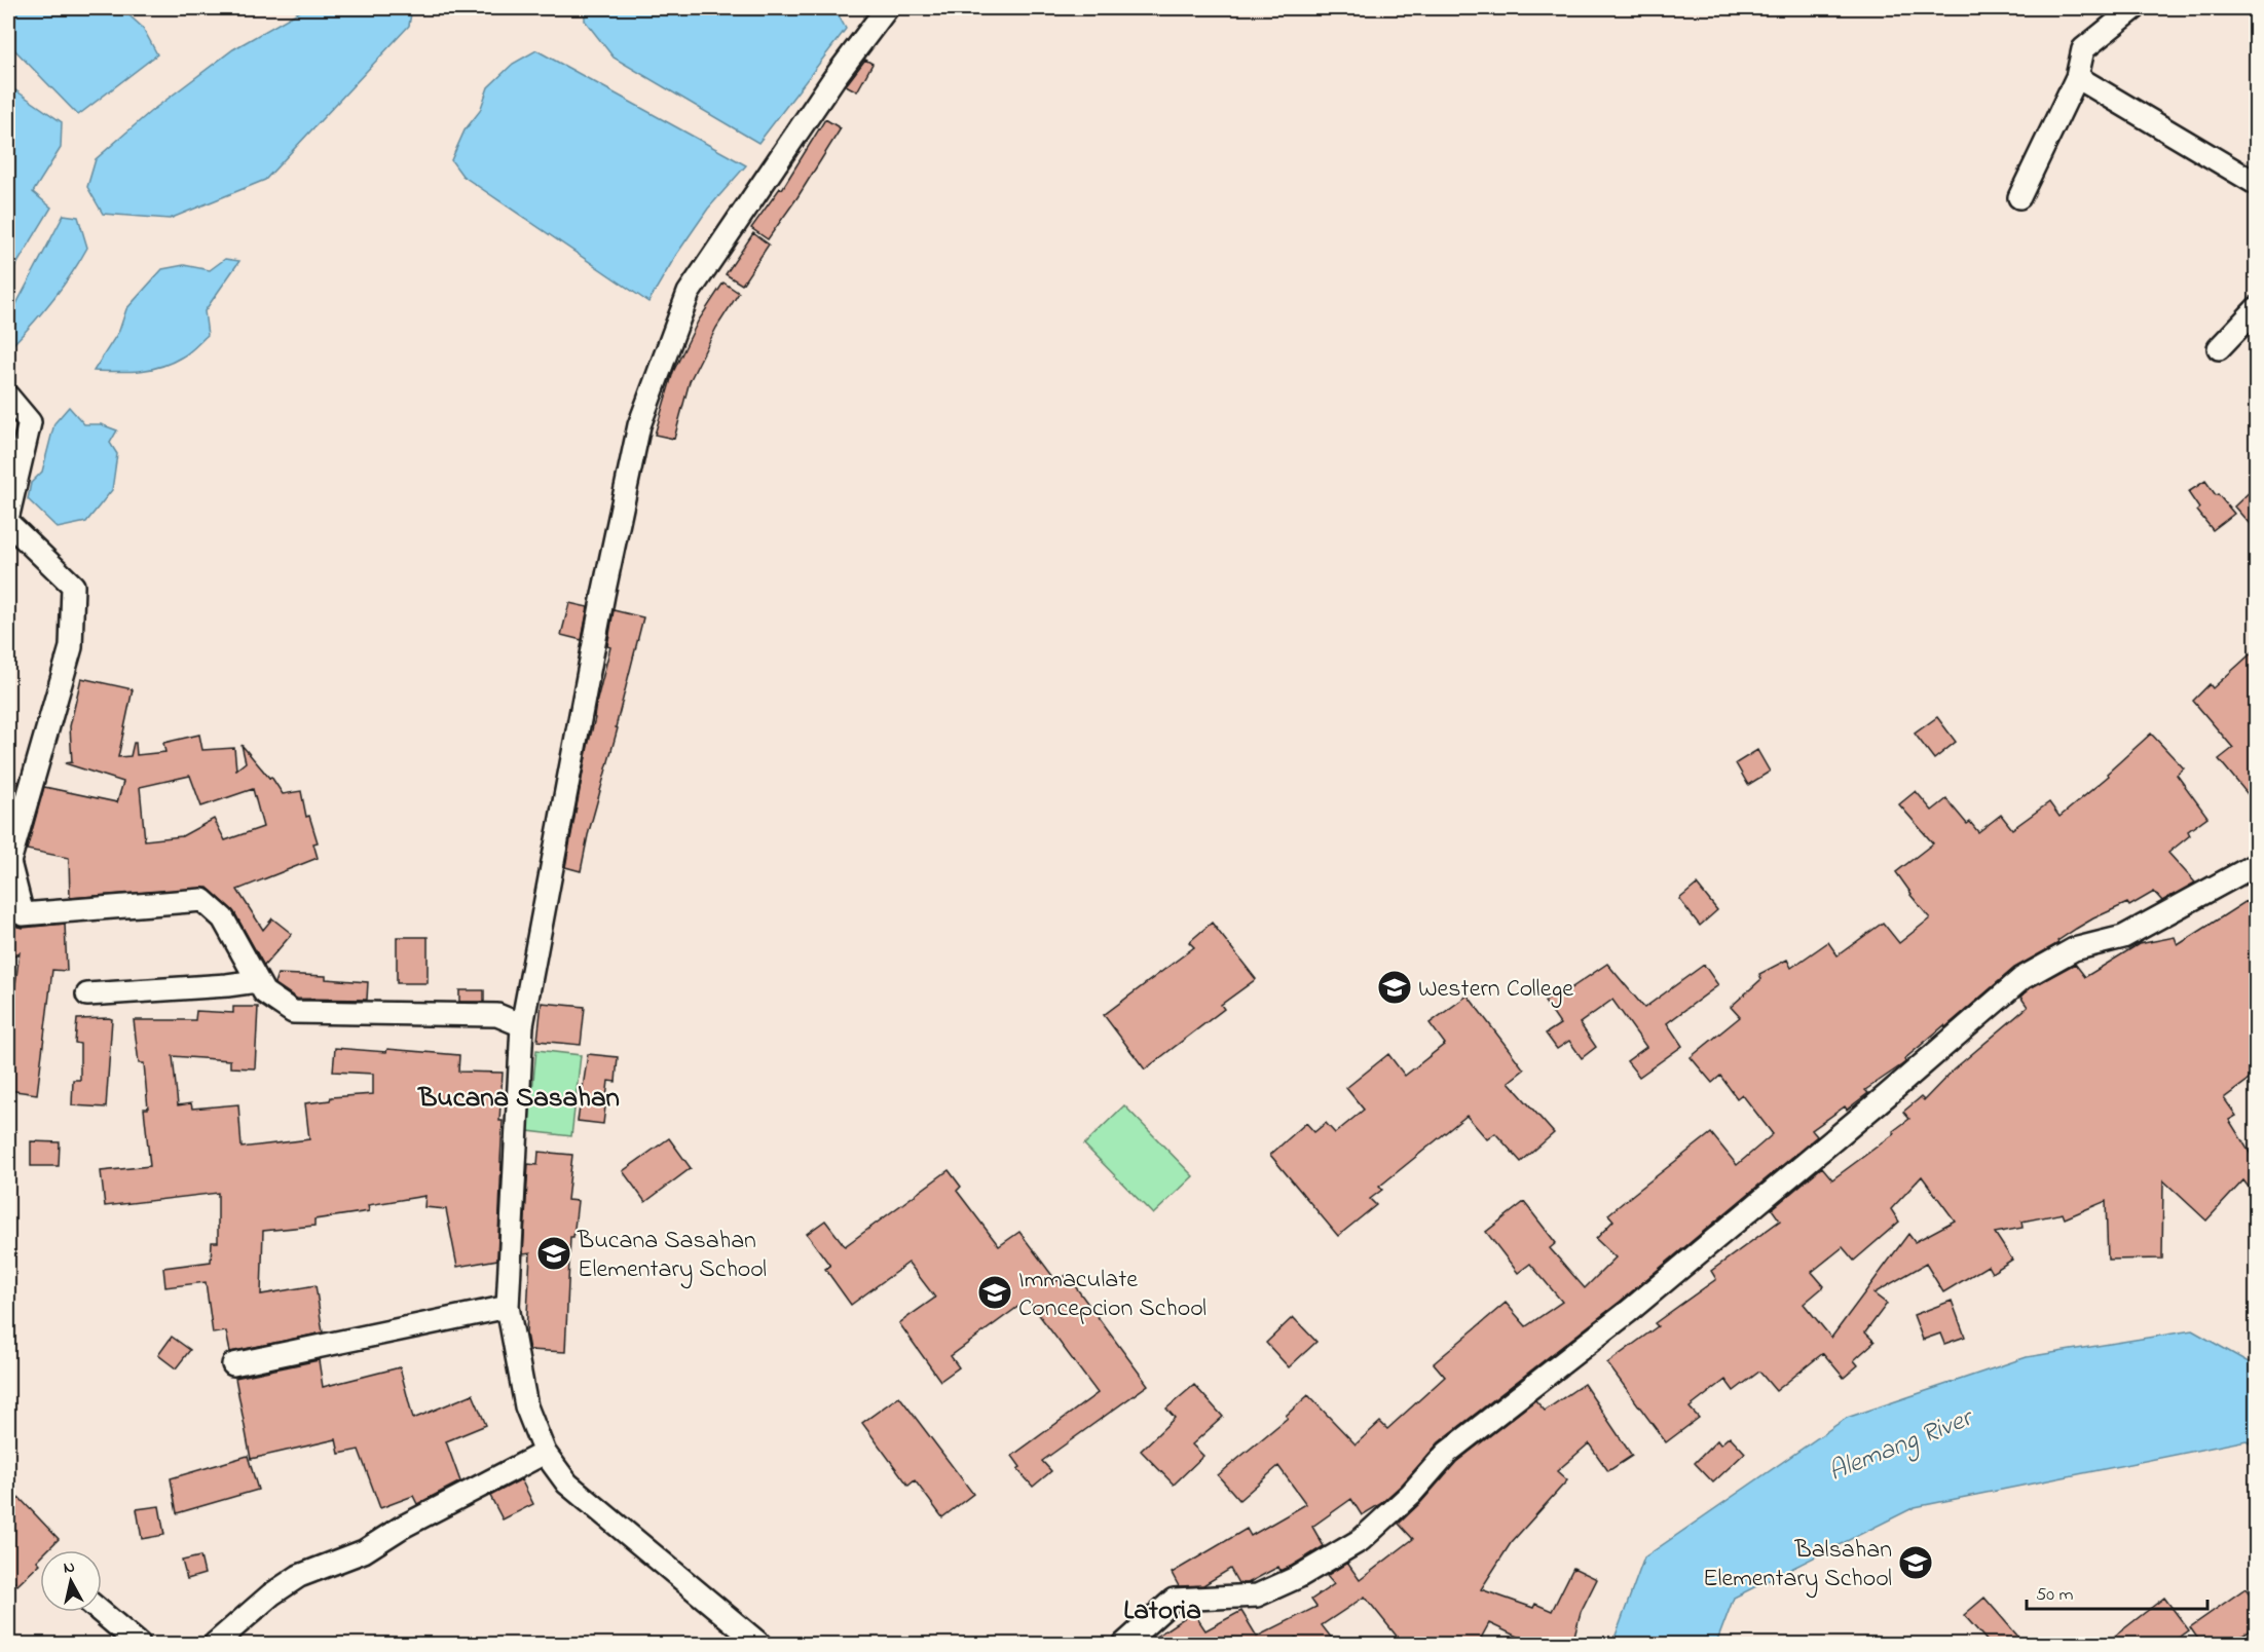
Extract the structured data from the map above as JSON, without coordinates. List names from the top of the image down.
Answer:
{
  "districts": ["Bucana Sasahan", "Latoria"],
  "water": ["Alemang River"],
  "places": {
    "school or university": [
      "Western College",
      "Bucana Sasahan Elementary School",
      "Immaculate Concepcion School",
      "Balsahan Elementary School"
    ]
  },
  "scale_bar": "50 m",
  "north": "top"
}
